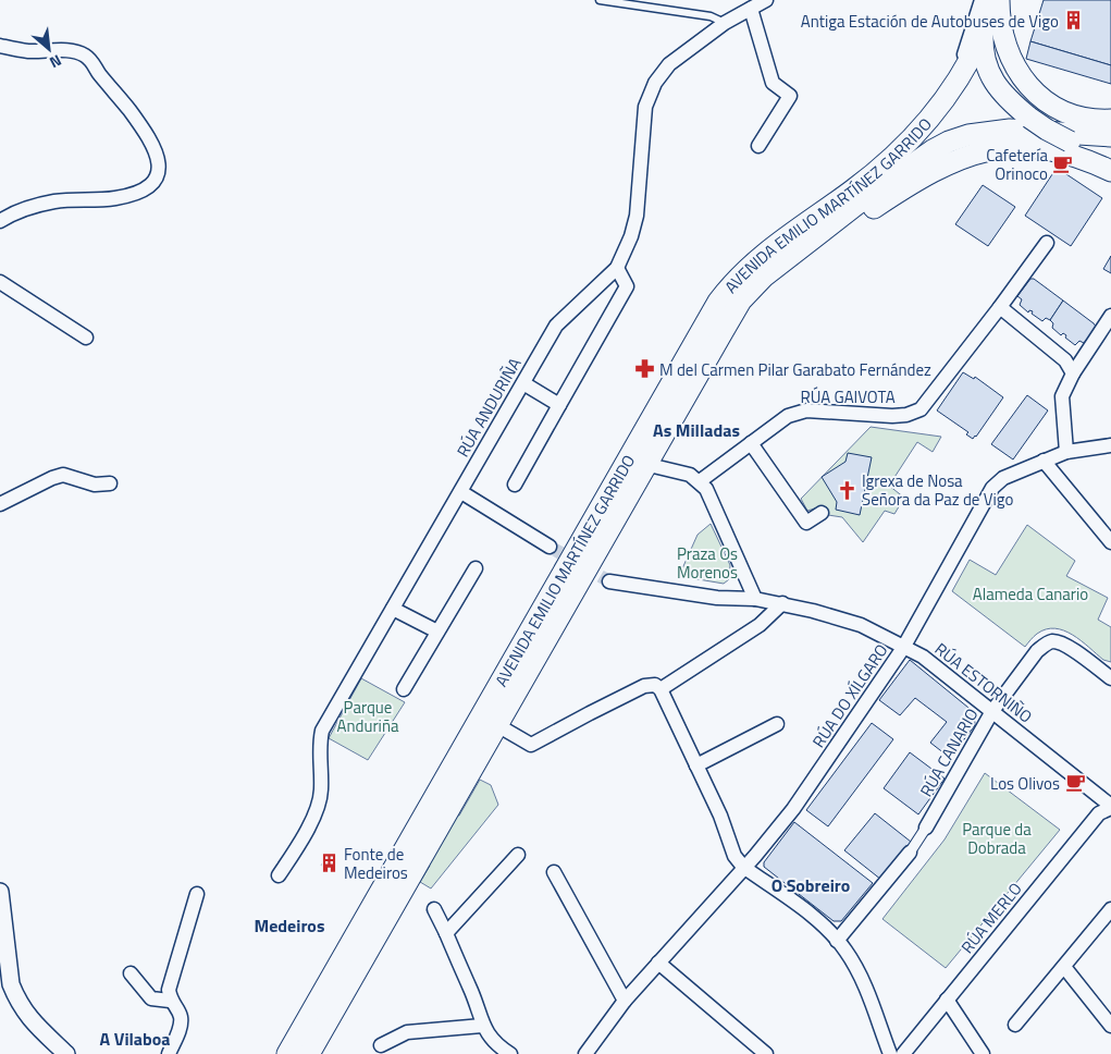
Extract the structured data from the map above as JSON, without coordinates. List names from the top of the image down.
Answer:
{
  "streets": {
    "main road": ["AVENIDA EMILIO MARTÍNEZ GARRIDO"],
    "street": [
      "RÚA GAIVOTA",
      "RÚA ANDURIÑA",
      "RÚA ESTORNIÑO",
      "RÚA DO XÍLGARO",
      "RÚA CANARIO",
      "RÚA MERLO"
    ]
  },
  "crossings": [
    ["RÚA ESTORNIÑO", "RÚA DO XÍLGARO"],
    ["RÚA ESTORNIÑO", "RÚA CANARIO"],
    ["RÚA ESTORNIÑO", "RÚA MERLO"]
  ],
  "districts": [
    "As Milladas",
    "O Sobreiro",
    "Medeiros",
    "A Vilaboa"
  ],
  "parks": [
    "Praza Os Morenos",
    "Alameda Canario",
    "Parque Anduriña",
    "Parque da Dobrada"
  ],
  "places": {
    "building": ["Antiga Estación de Autobuses de Vigo", "Fonte de Medeiros"],
    "cafe": ["Cafetería Orinoco", "Los Olivos"],
    "pharmacy": ["M del Carmen Pilar Garabato Fernández"],
    "church": ["Igrexa de Nosa Señora da Paz de Vigo"]
  },
  "north": "bottom right"
}
